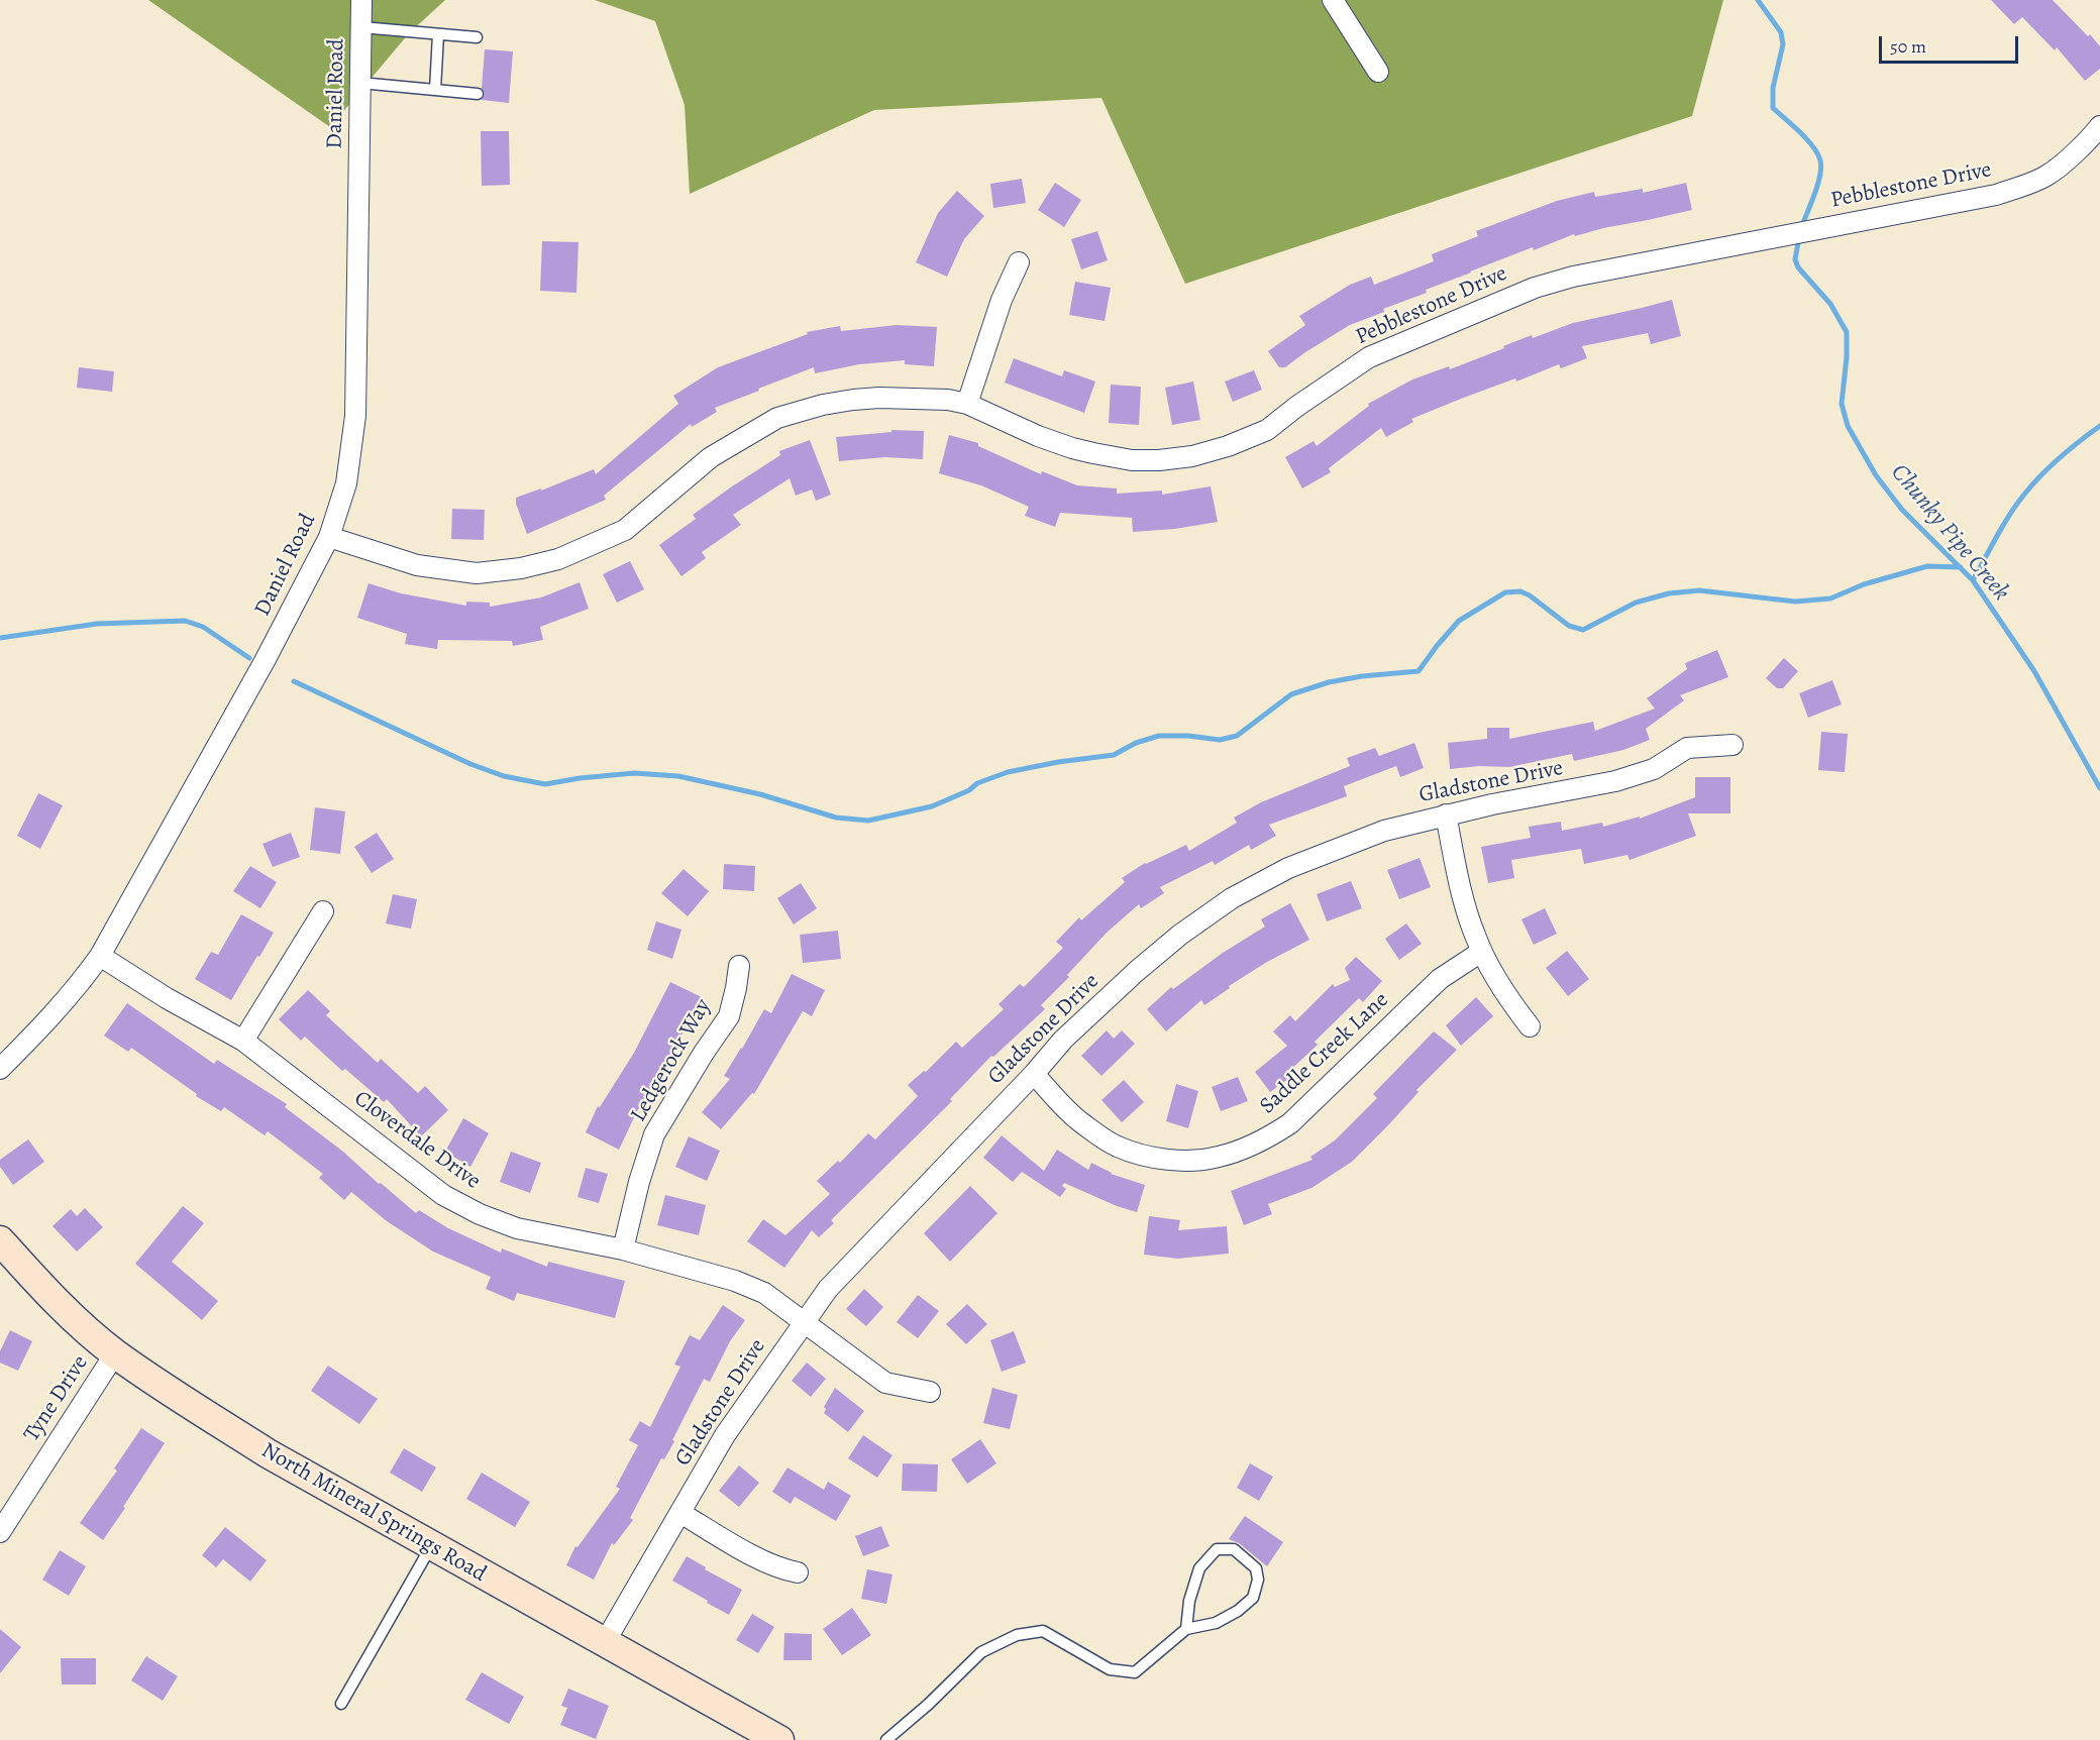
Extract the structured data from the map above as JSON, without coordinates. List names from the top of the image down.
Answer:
{
  "streets": {
    "street": [
      "Daniel Road",
      "Pebblestone Drive",
      "Gladstone Drive",
      "Saddle Creek Lane",
      "Ledgerock Way",
      "Cloverdale Drive",
      "Tyne Drive",
      "North Mineral Springs Road"
    ]
  },
  "crossings": [
    ["Daniel Road", "Pebblestone Drive"],
    ["Daniel Road", "Cloverdale Drive"],
    ["Gladstone Drive", "Saddle Creek Lane"],
    ["Gladstone Drive", "Cloverdale Drive"],
    ["Gladstone Drive", "North Mineral Springs Road"],
    ["Ledgerock Way", "Cloverdale Drive"],
    ["Tyne Drive", "North Mineral Springs Road"]
  ],
  "water": ["Chunky Pipe Creek"],
  "scale_bar": "50 m"
}
